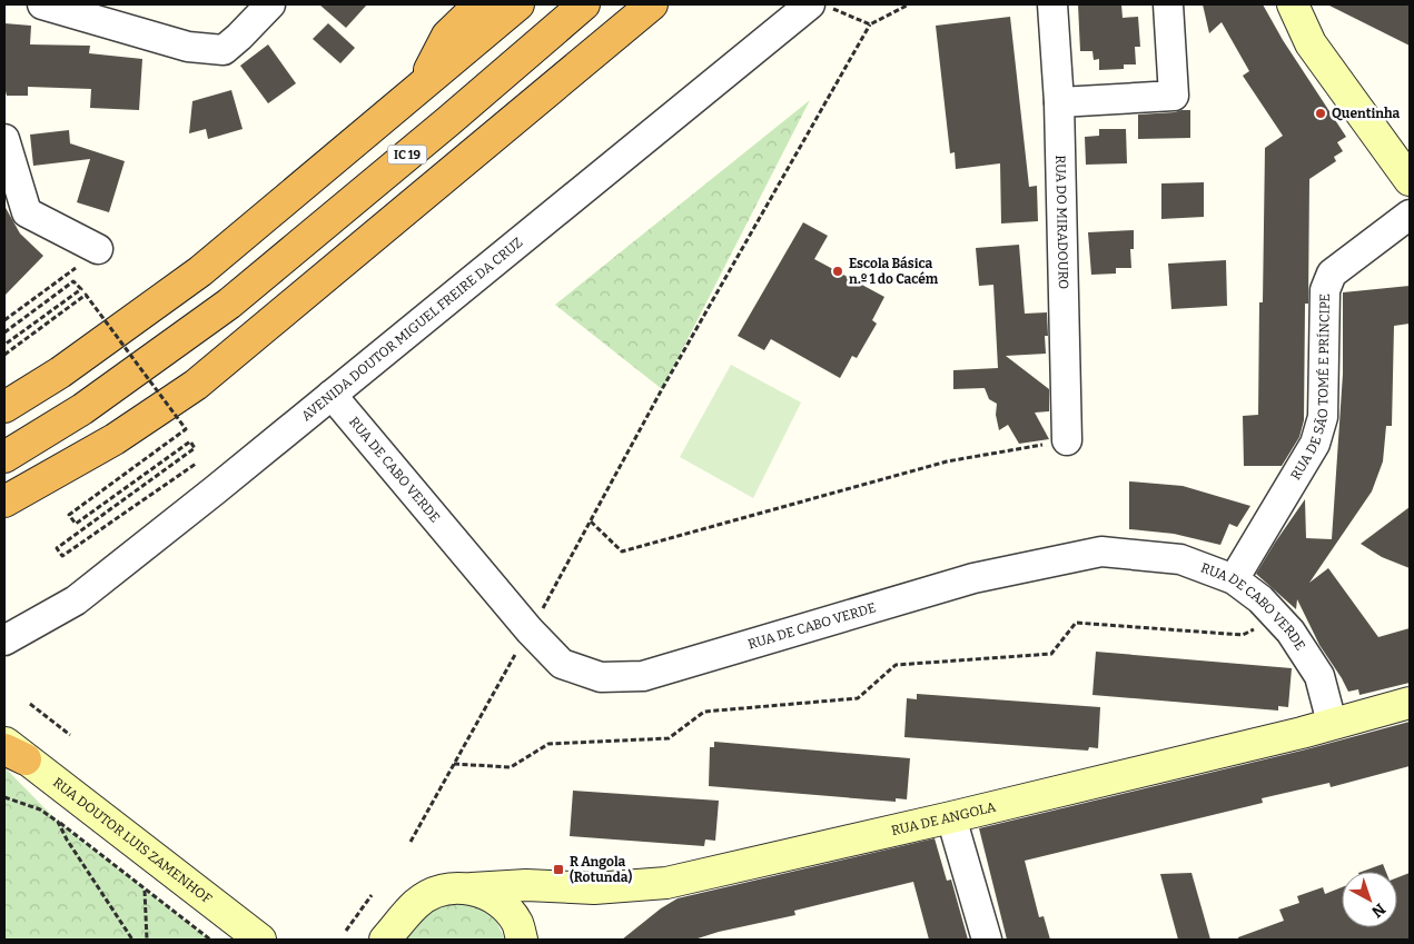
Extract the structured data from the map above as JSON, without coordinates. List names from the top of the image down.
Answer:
{
  "streets": {
    "highway": ["IC 19"],
    "street": [
      "RUA DO MIRADOURO",
      "AVENIDA DOUTOR MIGUEL FREIRE DA CRUZ",
      "RUA DE SÃO TOMÉ E PRÍNCIPE",
      "RUA DE CABO VERDE",
      "RUA DE ANGOLA",
      "RUA DOUTOR LUIS ZAMENHOF"
    ]
  },
  "crossings": [
    ["AVENIDA DOUTOR MIGUEL FREIRE DA CRUZ", "RUA DE CABO VERDE"],
    ["RUA DE SÃO TOMÉ E PRÍNCIPE", "RUA DE CABO VERDE"],
    ["RUA DE CABO VERDE", "RUA DE ANGOLA"]
  ],
  "places": {
    "other": ["Quentinha", "Escola Básica n.º 1 do Cacém"],
    "transit": ["R Angola (Rotunda)"]
  },
  "north": "bottom right"
}
